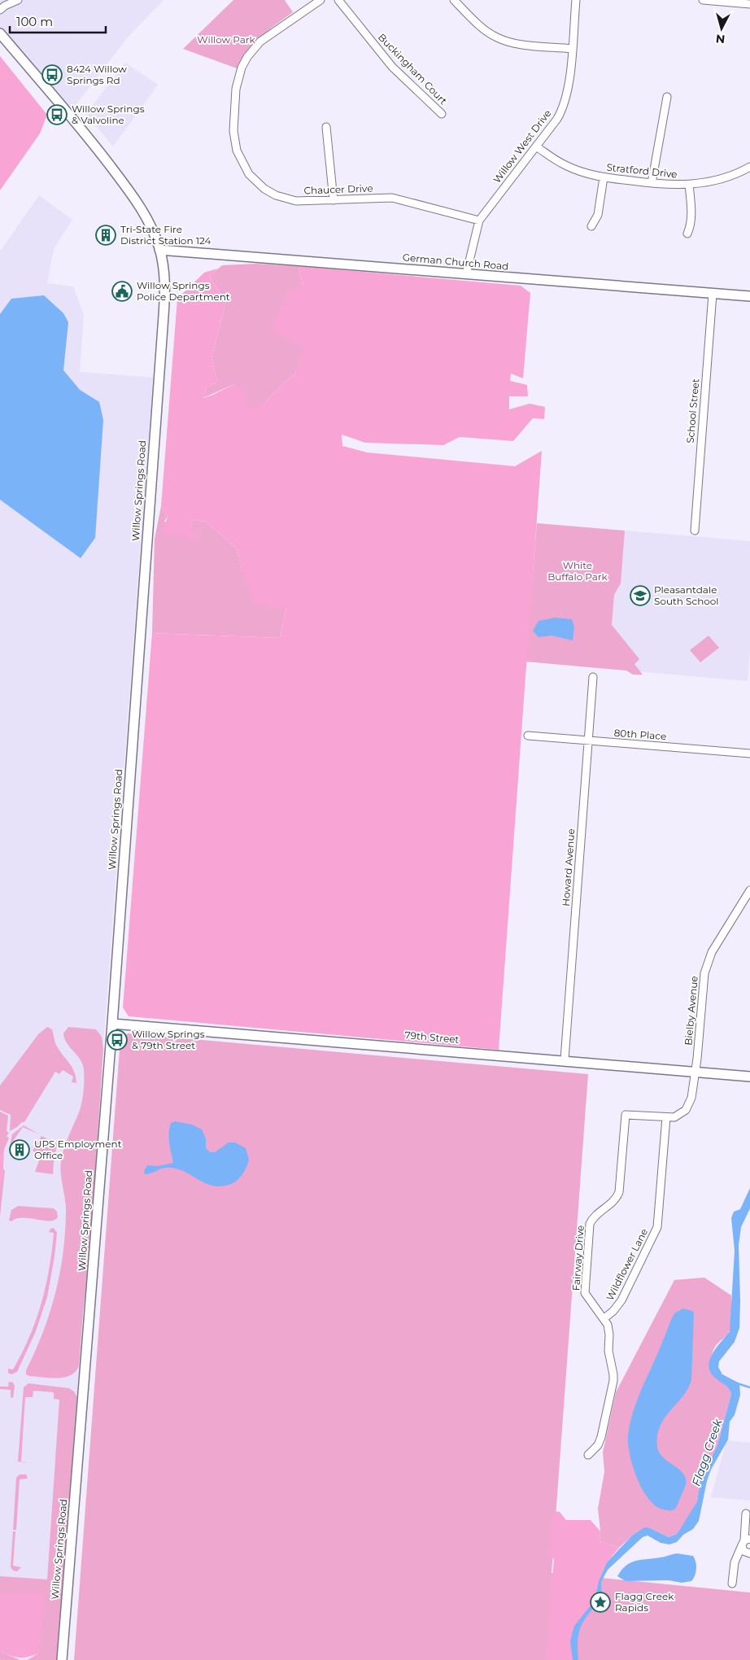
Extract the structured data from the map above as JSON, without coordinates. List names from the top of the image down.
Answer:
{
  "streets": {
    "main road": ["German Church Road", "Willow Springs Road", "79th Street"],
    "street": [
      "Buckingham Court",
      "Willow West Drive",
      "Stratford Drive",
      "Chaucer Drive",
      "School Street",
      "80th Place",
      "Howard Avenue",
      "Bielby Avenue",
      "Fairway Drive",
      "Wildflower Lane"
    ]
  },
  "crossings": [
    ["Willow West Drive", "Stratford Drive"],
    ["Willow West Drive", "Chaucer Drive"],
    ["Willow West Drive", "German Church Road"],
    ["German Church Road", "School Street"],
    ["German Church Road", "Willow Springs Road"],
    ["Willow Springs Road", "79th Street"],
    ["80th Place", "Howard Avenue"],
    ["Howard Avenue", "79th Street"],
    ["Bielby Avenue", "79th Street"],
    ["Bielby Avenue", "Fairway Drive"],
    ["79th Street", "Fairway Drive"],
    ["Fairway Drive", "Wildflower Lane"]
  ],
  "water": ["Flagg Creek"],
  "parks": ["Willow Park", "White Buffalo Park"],
  "places": {
    "bus stop": ["8424 Willow Springs Rd", "Willow Springs & Valvoline", "Willow Springs & 79th Street"],
    "building": ["Tri-State Fire District Station 124", "UPS Employment Office"],
    "public building": ["Willow Springs Police Department"],
    "school or university": ["Pleasantdale South School"],
    "place": ["Flagg Creek Rapids"]
  },
  "scale_bar": "100 m",
  "north": "bottom"
}
